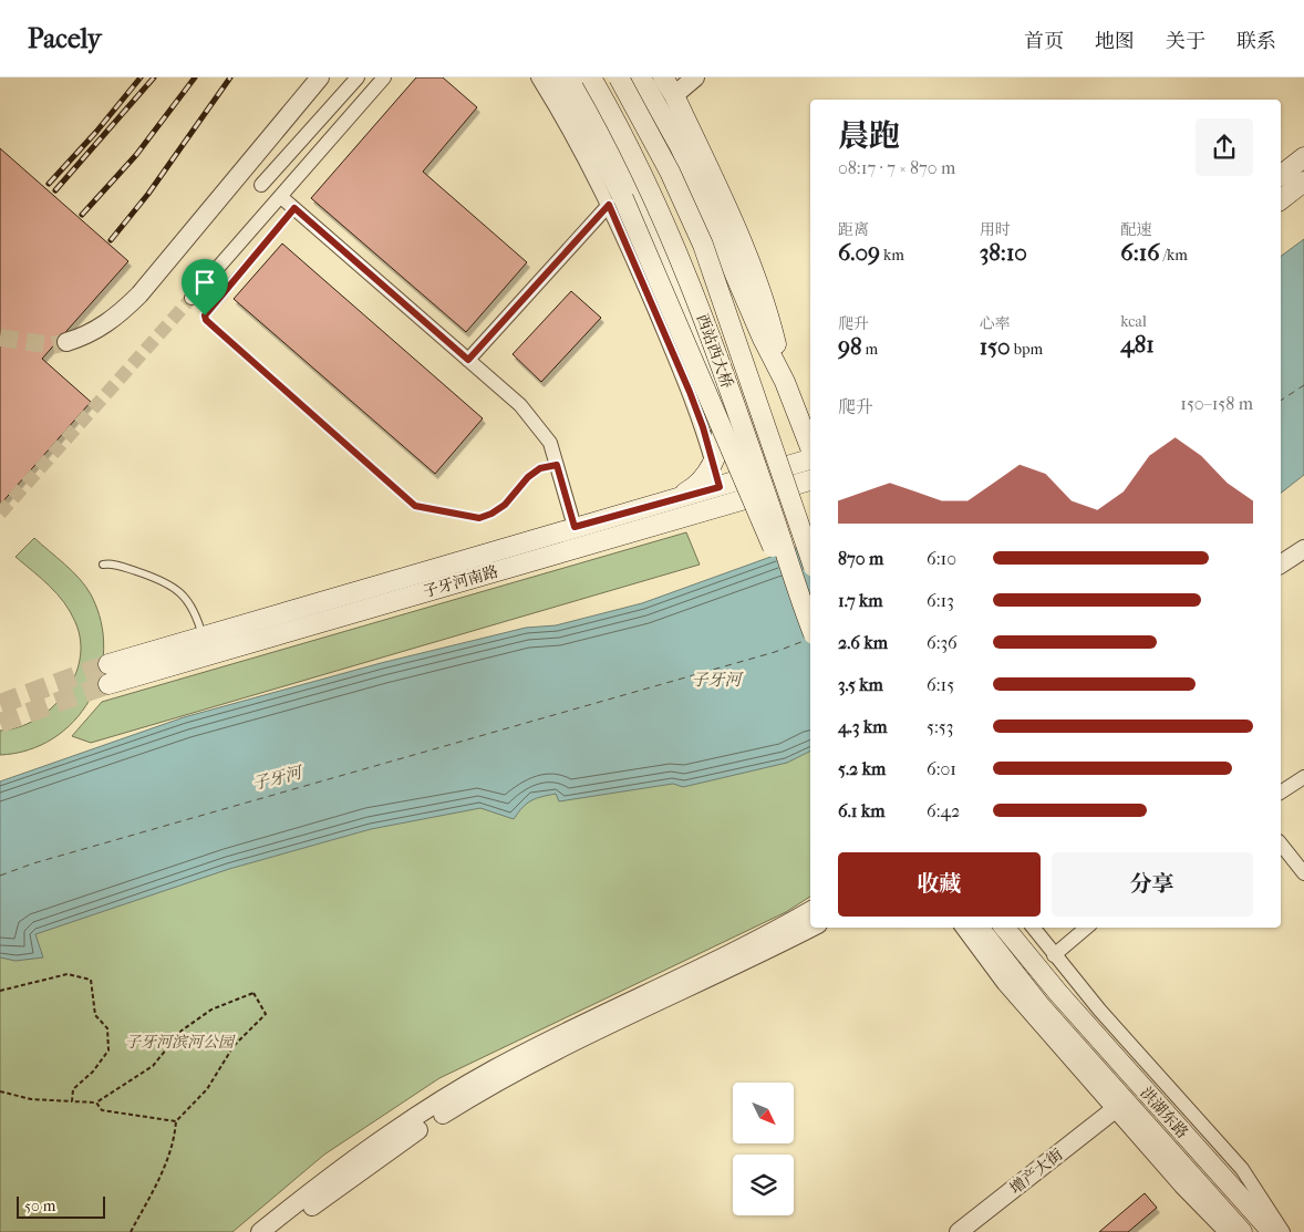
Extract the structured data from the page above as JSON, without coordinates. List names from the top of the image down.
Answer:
{
  "streets": {
    "main road": ["西站西大桥", "子牙河南路", "洪湖东路"],
    "street": ["增产大街"]
  },
  "water": ["子牙河"],
  "parks": ["子牙河滨河公园"],
  "scale_bar": "50 m",
  "north": "bottom right",
  "page": {
    "header": "Pacely",
    "nav": [
      "首页",
      "地图",
      "关于",
      "联系"
    ],
    "heading": ["晨跑", "08:17 · 7 × 870 m"],
    "stats": [
      ["距离", "6.09 km"],
      ["用时", "38:10"],
      ["配速", "6:16 /km"],
      ["爬升", "98 m"],
      ["心率", "150 bpm"],
      ["kcal", "481"]
    ],
    "chart": ["爬升", "150–158 m"],
    "list": [
      {
        "name": "870 m",
        "note": "6:10"
      },
      {
        "name": "1.7 km",
        "note": "6:13"
      },
      {
        "name": "2.6 km",
        "note": "6:36"
      },
      {
        "name": "3.5 km",
        "note": "6:15"
      },
      {
        "name": "4.3 km",
        "note": "5:53"
      },
      {
        "name": "5.2 km",
        "note": "6:01"
      },
      {
        "name": "6.1 km",
        "note": "6:42"
      }
    ],
    "buttons": ["收藏", "分享"],
    "scale": "50 m"
  }
}
